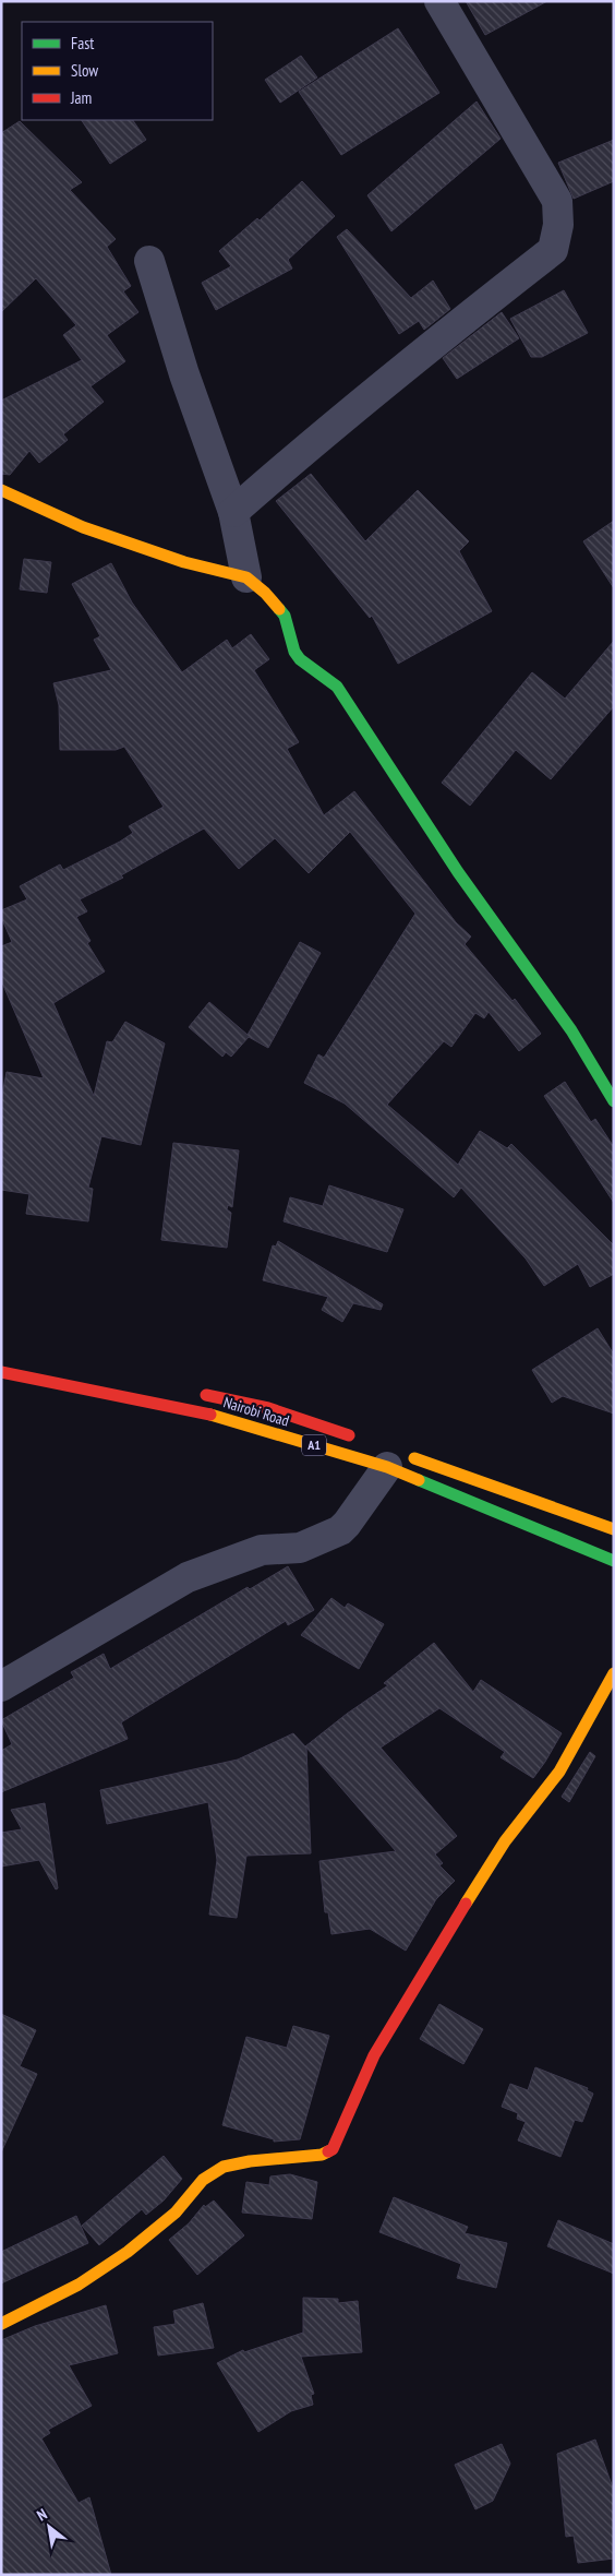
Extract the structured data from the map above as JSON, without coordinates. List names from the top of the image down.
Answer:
{
  "streets": {
    "main road": ["Nairobi Road", "A1"]
  },
  "legend": ["Fast", "Slow", "Jam"],
  "north": "top left"
}
